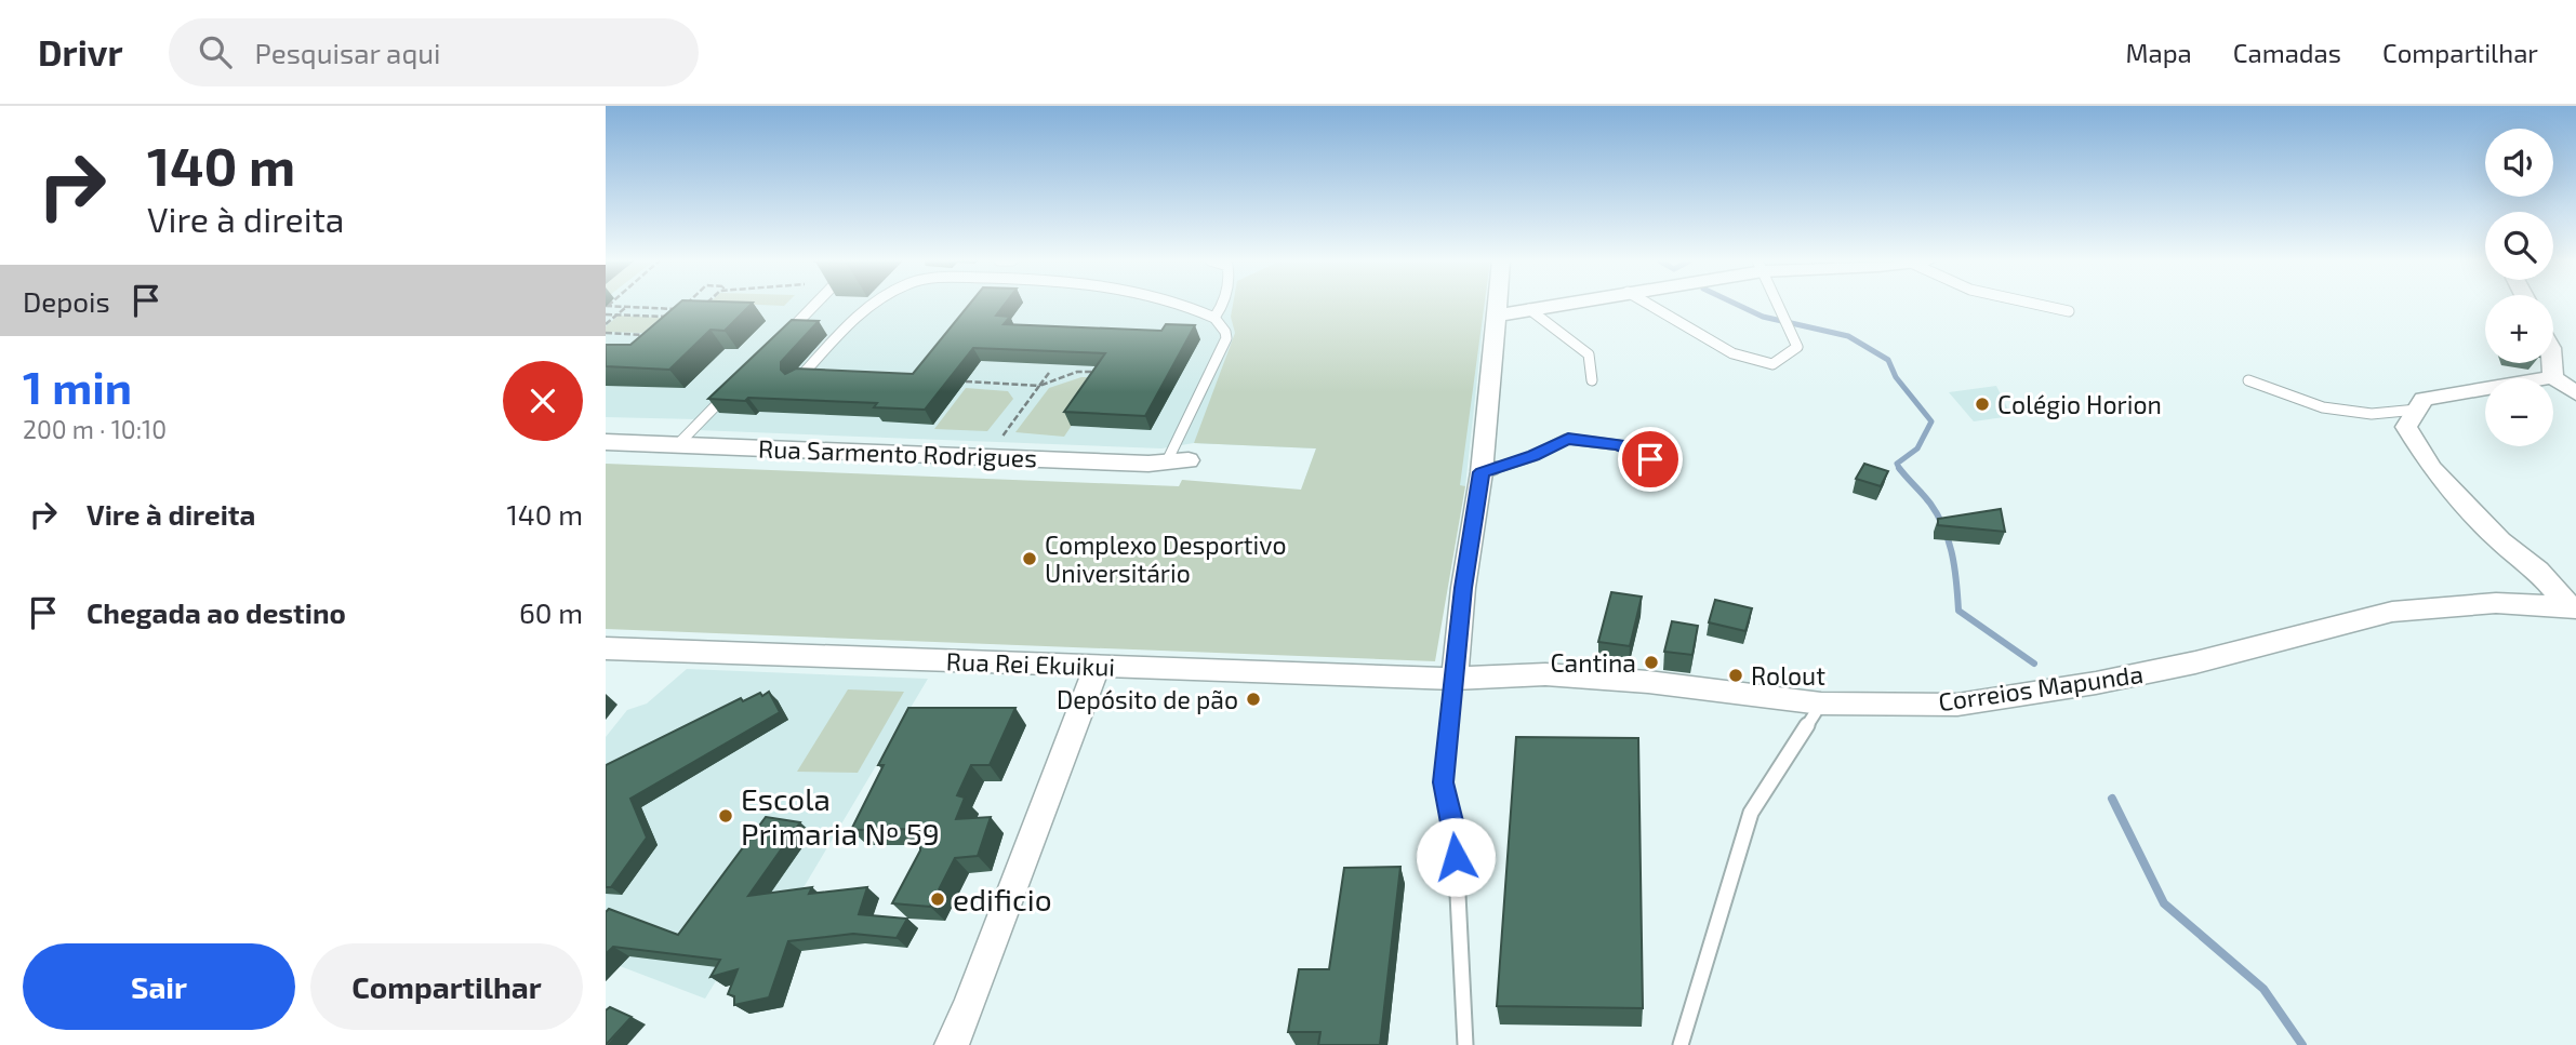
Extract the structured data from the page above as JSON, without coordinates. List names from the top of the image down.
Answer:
{
  "streets": {
    "street": ["Rua Sarmento Rodrigues", "Rua Rei Ekuikui", "Correios Mapunda"]
  },
  "crossings": [
    ["Rua Rei Ekuikui", "Correios Mapunda"]
  ],
  "places": [
    "Colégio Horion",
    "Complexo Desportivo Universitário",
    "Cantina",
    "Rolout",
    "Depósito de pão",
    "Escola Primaria Nº 59",
    "edificio"
  ],
  "page": {
    "header": "Drivr",
    "search": "Pesquisar aqui",
    "nav": ["Mapa", "Camadas", "Compartilhar"],
    "turn": ["140 m", "Vire à direita"],
    "map_buttons": ["+", "−"],
    "then": "Depois",
    "heading": ["1 min", "200 m · 10:10"],
    "list": [
      {
        "name": "Vire à direita",
        "value": "140 m"
      },
      {
        "name": "Chegada ao destino",
        "value": "60 m"
      }
    ],
    "buttons": ["Sair", "Compartilhar"]
  }
}
